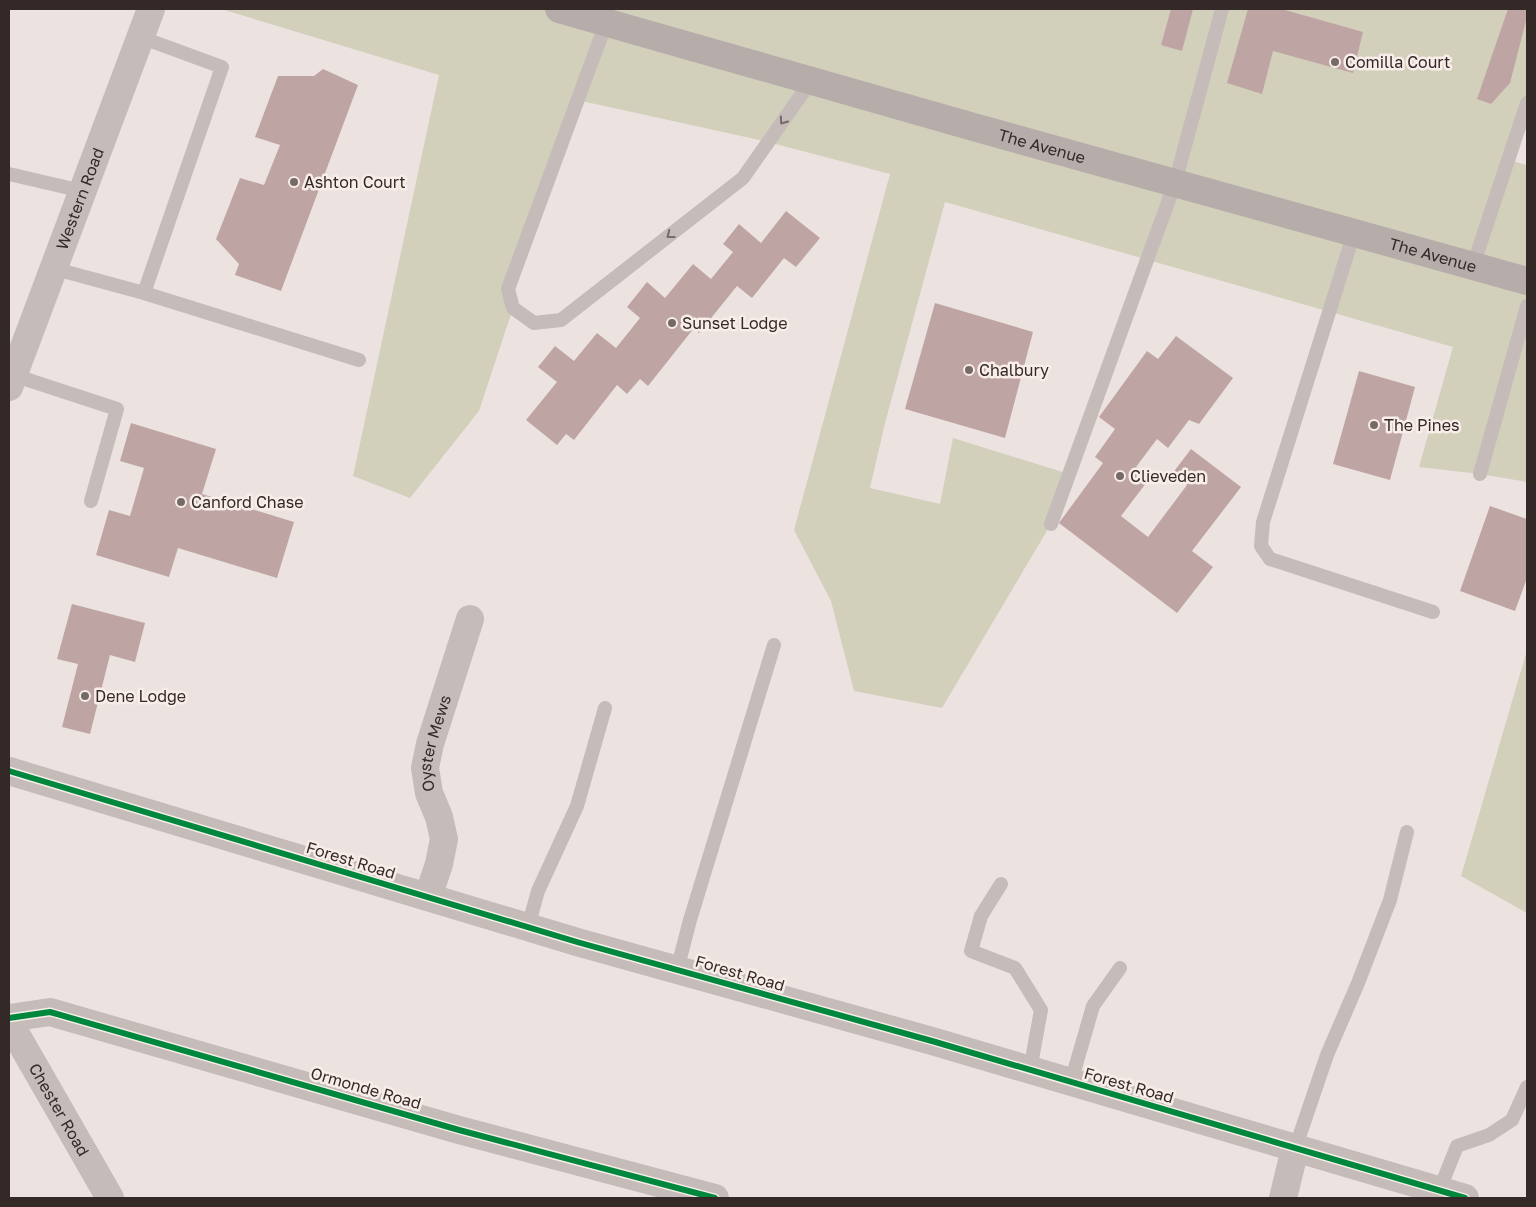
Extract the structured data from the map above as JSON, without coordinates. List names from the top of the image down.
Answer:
{
  "streets": {
    "main road": ["The Avenue"],
    "street": [
      "Western Road",
      "Oyster Mews",
      "Forest Road",
      "Ormonde Road",
      "Chester Road"
    ]
  },
  "crossings": [
    ["Oyster Mews", "Forest Road"],
    ["Ormonde Road", "Chester Road"]
  ],
  "places": [
    "Comilla Court",
    "Ashton Court",
    "Sunset Lodge",
    "Chalbury",
    "The Pines",
    "Clieveden",
    "Canford Chase",
    "Dene Lodge"
  ]
}
